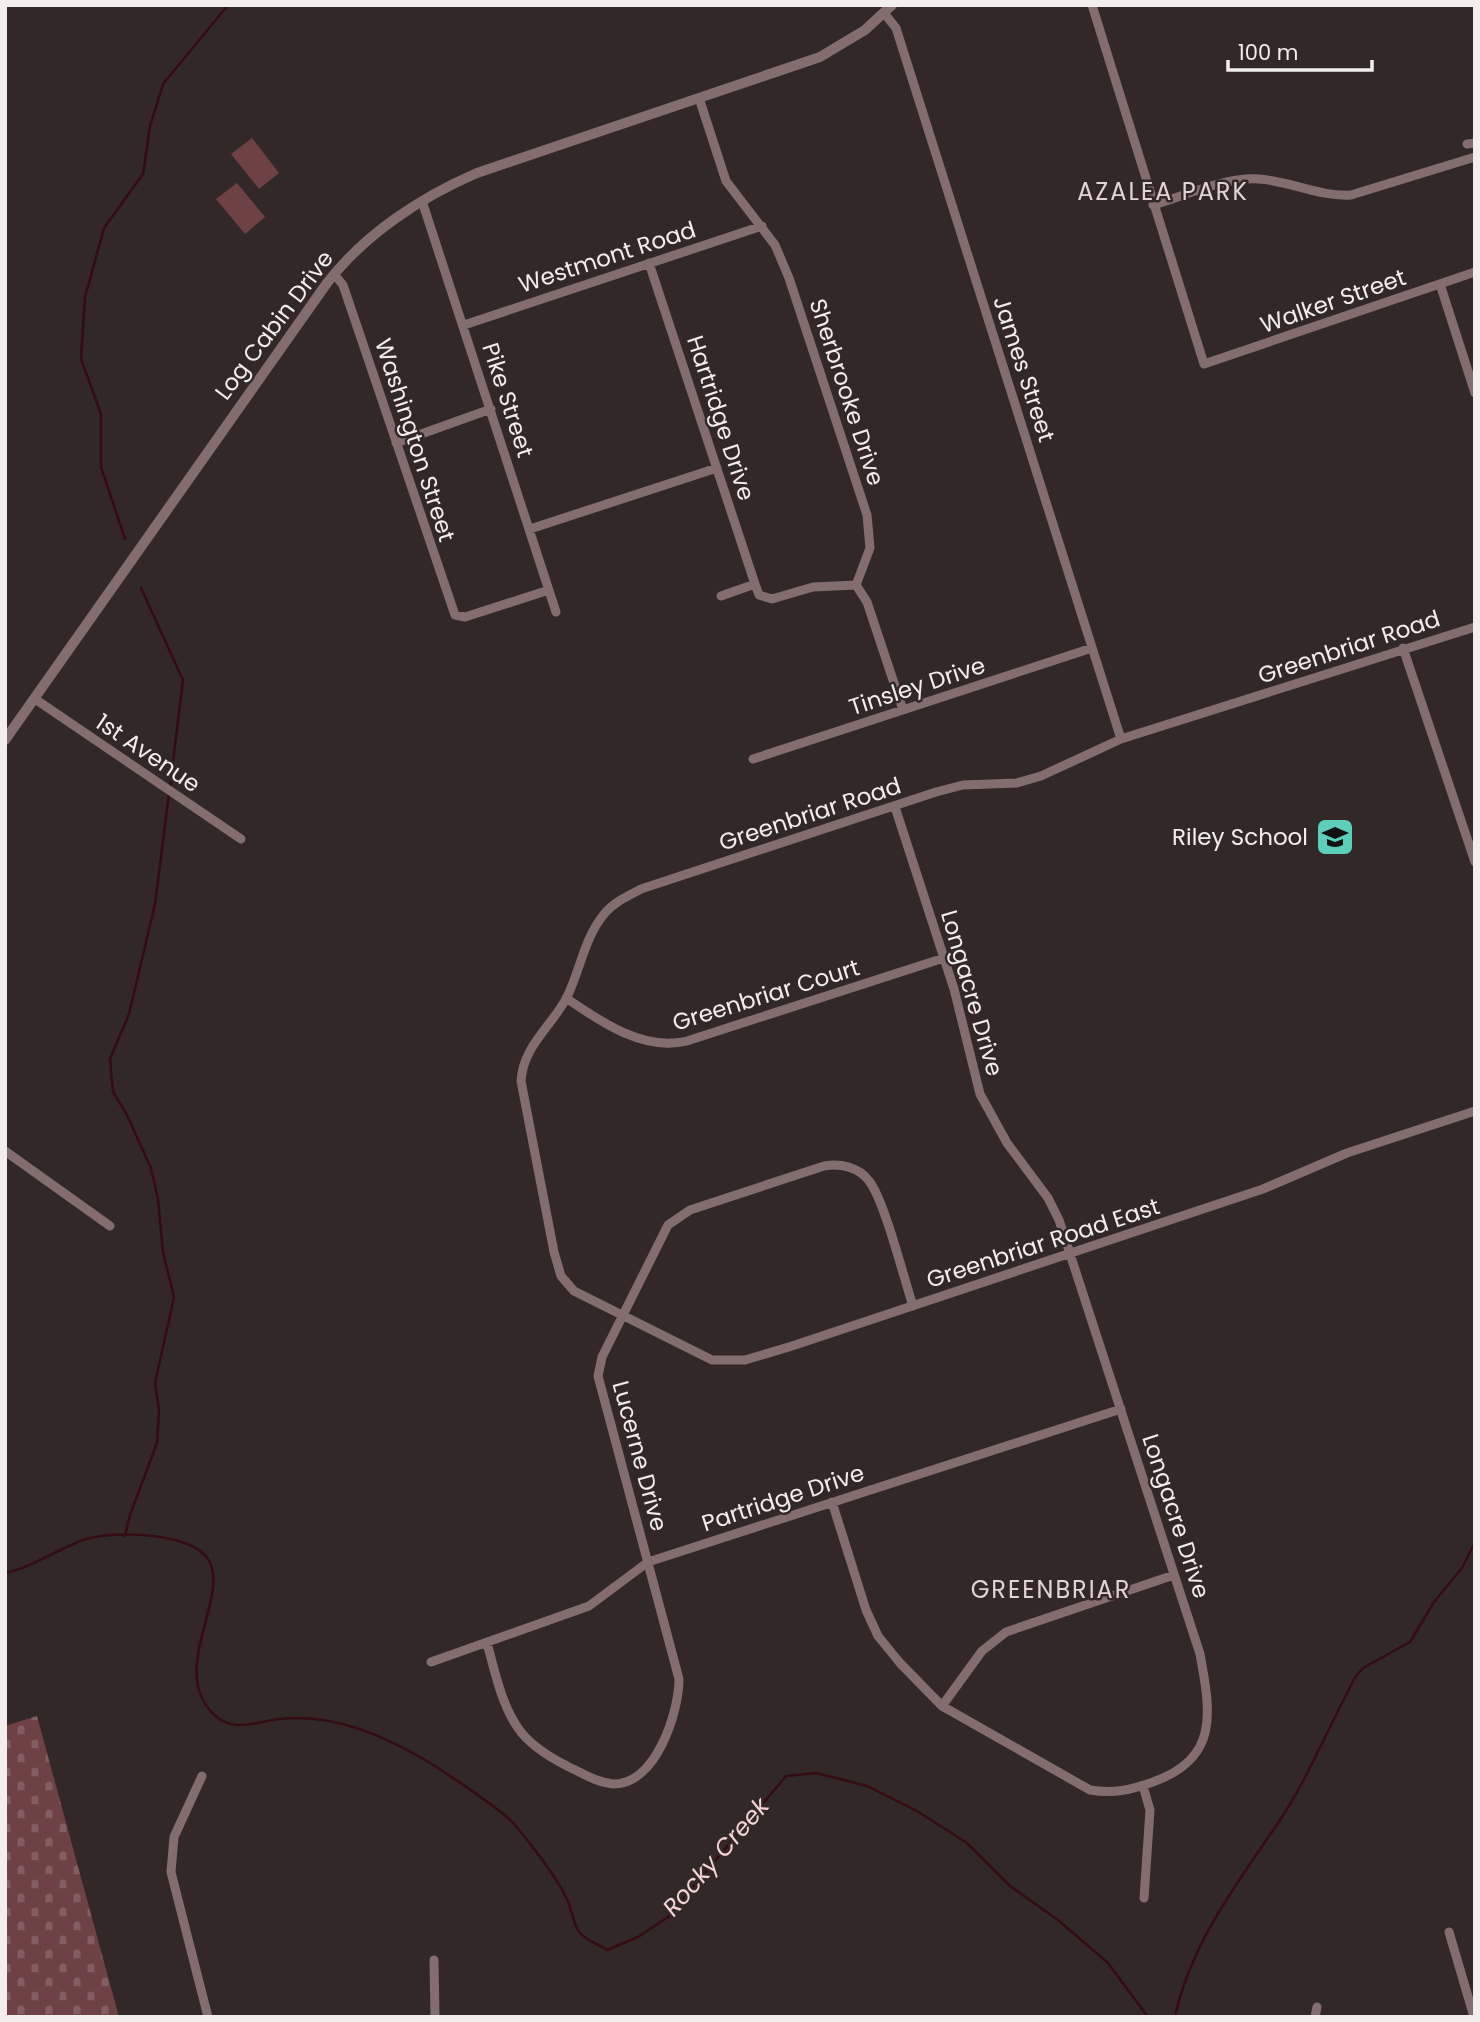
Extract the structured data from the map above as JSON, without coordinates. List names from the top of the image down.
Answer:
{
  "streets": {
    "street": [
      "Westmont Road",
      "Walker Street",
      "Log Cabin Drive",
      "James Street",
      "Sherbrooke Drive",
      "Pike Street",
      "Hartridge Drive",
      "Washington Street",
      "Greenbriar Road",
      "Tinsley Drive",
      "1st Avenue",
      "Longacre Drive",
      "Greenbriar Court",
      "Greenbriar Road East",
      "Lucerne Drive",
      "Partridge Drive"
    ]
  },
  "crossings": [
    ["Westmont Road", "Sherbrooke Drive"],
    ["Westmont Road", "Pike Street"],
    ["Westmont Road", "Hartridge Drive"],
    ["Log Cabin Drive", "James Street"],
    ["Log Cabin Drive", "Sherbrooke Drive"],
    ["Log Cabin Drive", "Pike Street"],
    ["Log Cabin Drive", "Washington Street"],
    ["Log Cabin Drive", "1st Avenue"],
    ["James Street", "Greenbriar Road"],
    ["James Street", "Tinsley Drive"],
    ["Pike Street", "Washington Street"],
    ["Greenbriar Road", "Longacre Drive"],
    ["Greenbriar Road", "Greenbriar Court"],
    ["Greenbriar Road", "Greenbriar Road East"],
    ["Greenbriar Road", "Lucerne Drive"],
    ["Longacre Drive", "Greenbriar Court"],
    ["Longacre Drive", "Greenbriar Road East"],
    ["Longacre Drive", "Partridge Drive"],
    ["Greenbriar Road East", "Lucerne Drive"],
    ["Lucerne Drive", "Partridge Drive"]
  ],
  "districts": ["AZALEA PARK", "GREENBRIAR"],
  "water": ["Rocky Creek"],
  "places": {
    "school or university": ["Riley School"]
  },
  "scale_bar": "100 m"
}
